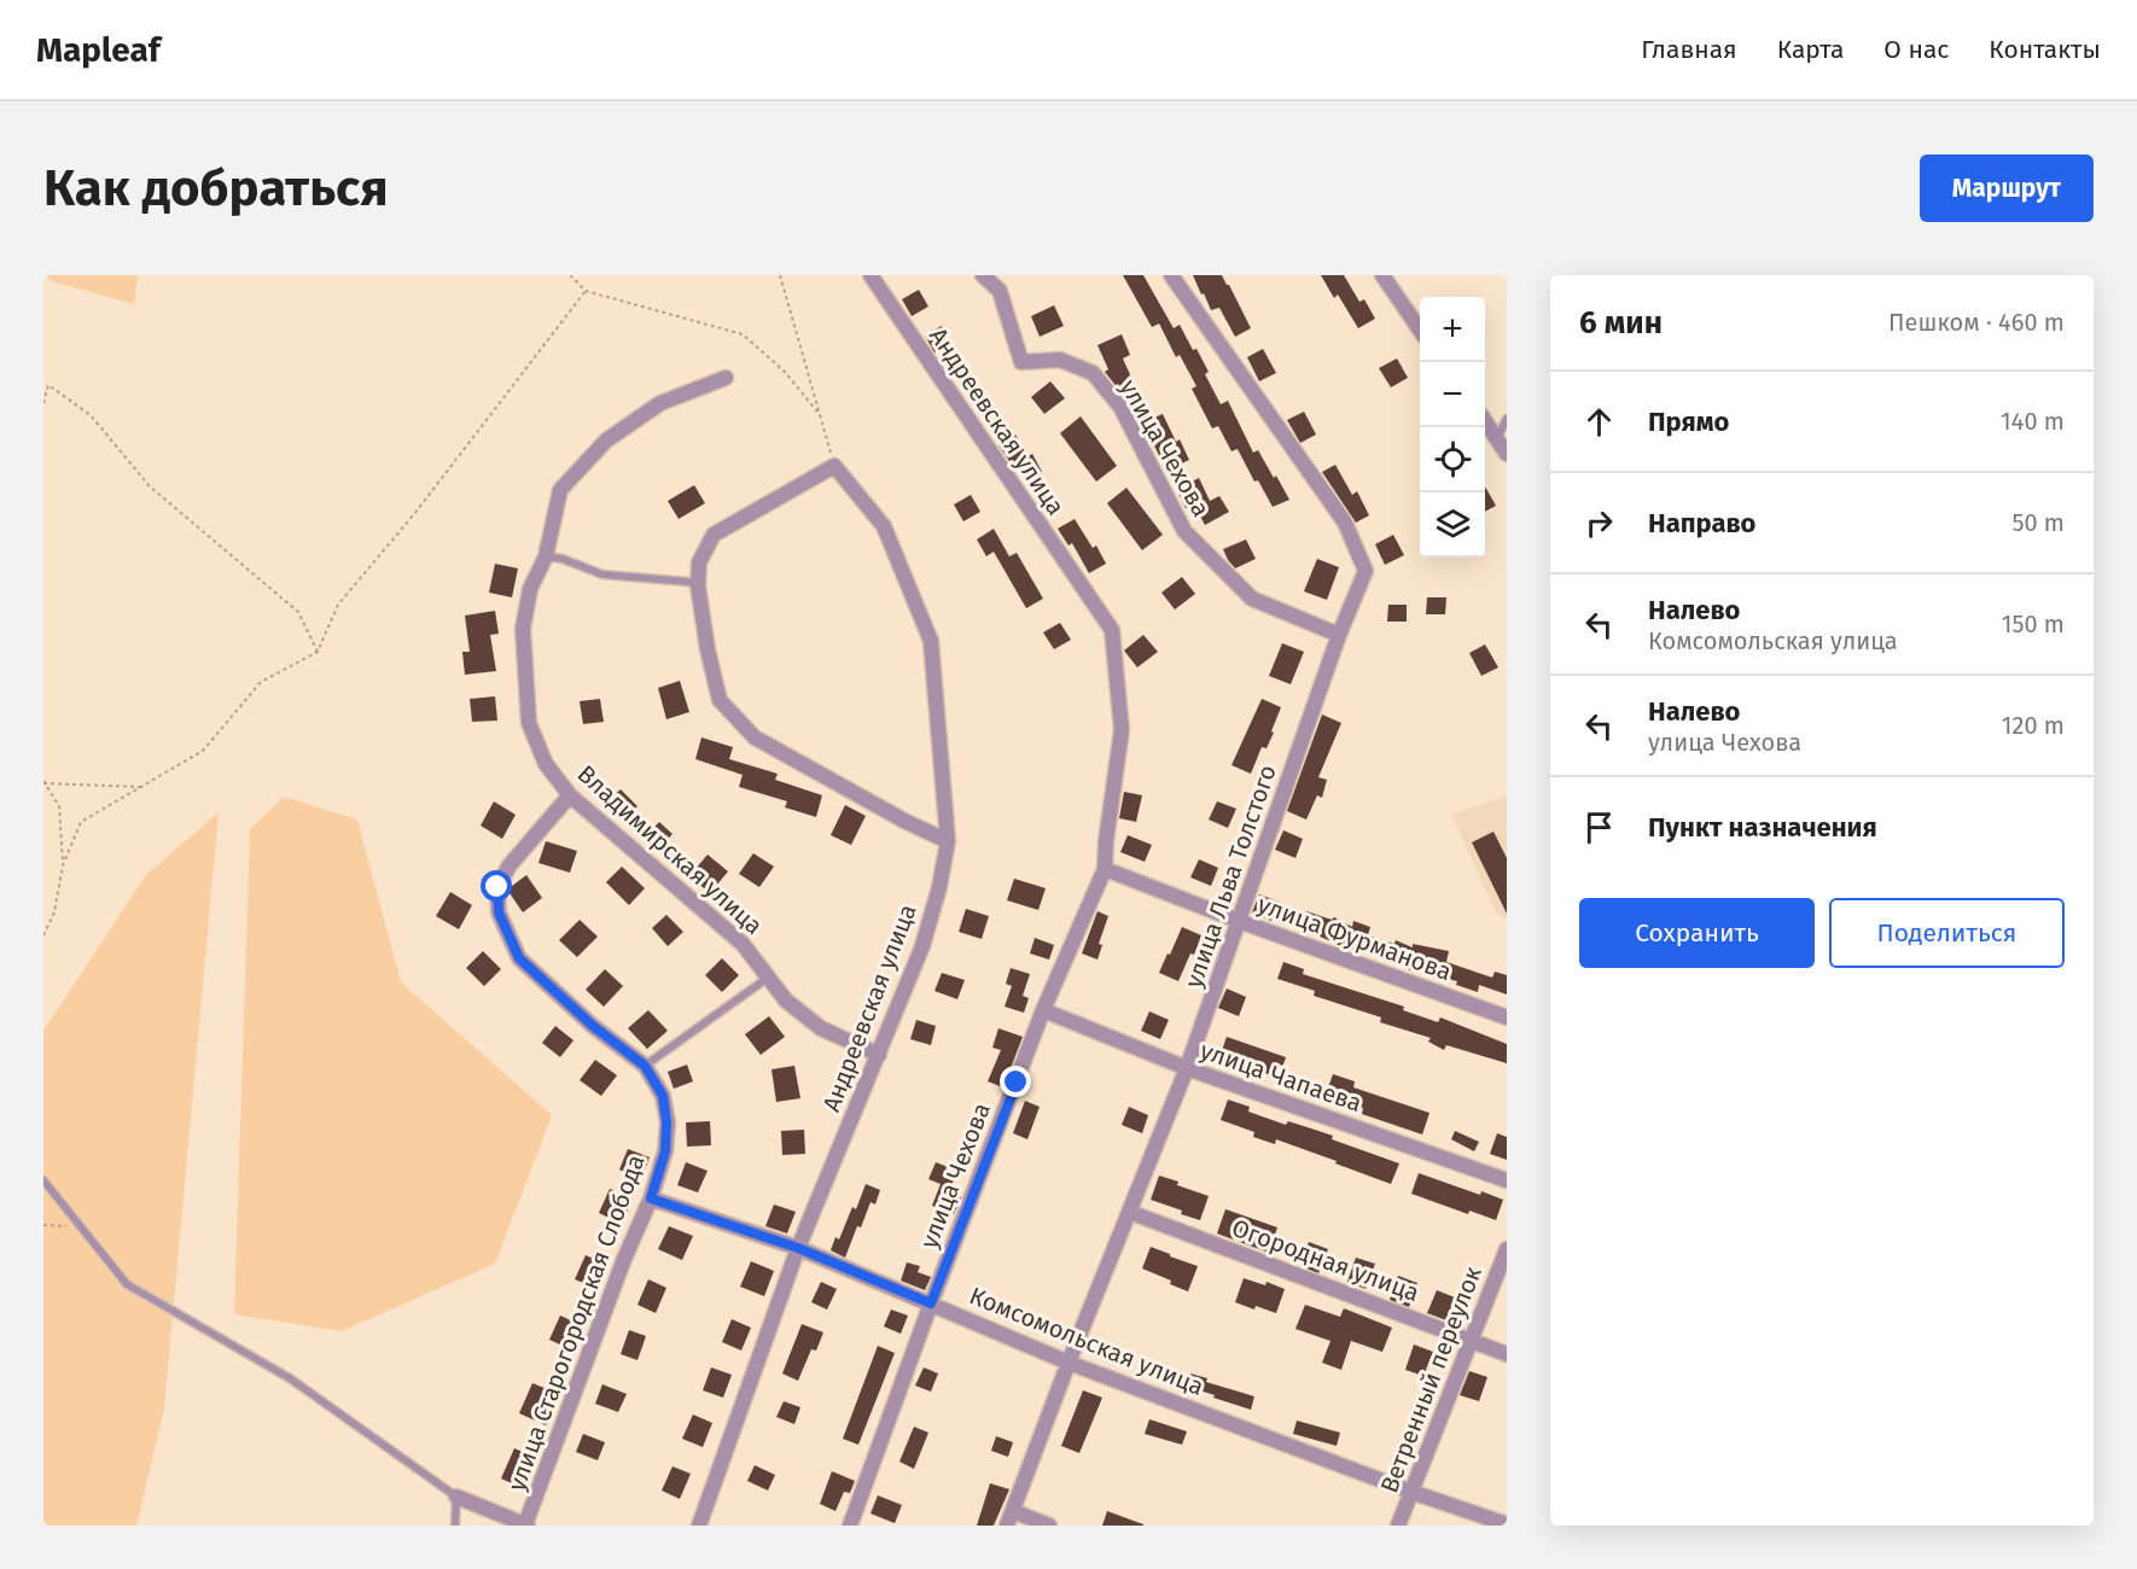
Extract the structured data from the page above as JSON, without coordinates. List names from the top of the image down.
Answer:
{
  "streets": {
    "street": [
      "Андреевская улица",
      "улица Чехова",
      "Владимирская улица",
      "улица Льва Толстого",
      "улица Фурманова",
      "улица Чапаева",
      "Огородная улица",
      "улица Старогородская Слобода",
      "Комсомольская улица",
      "Ветренный переулок"
    ]
  },
  "crossings": [
    ["Андреевская улица", "улица Чехова"],
    ["Андреевская улица", "Владимирская улица"],
    ["Андреевская улица", "Комсомольская улица"],
    ["улица Чехова", "улица Льва Толстого"],
    ["улица Чехова", "улица Фурманова"],
    ["улица Чехова", "улица Чапаева"],
    ["улица Чехова", "Комсомольская улица"],
    ["Владимирская улица", "улица Старогородская Слобода"],
    ["улица Льва Толстого", "улица Фурманова"],
    ["улица Льва Толстого", "улица Чапаева"],
    ["улица Льва Толстого", "Огородная улица"],
    ["улица Льва Толстого", "Комсомольская улица"],
    ["Огородная улица", "Ветренный переулок"],
    ["улица Старогородская Слобода", "Комсомольская улица"],
    ["Комсомольская улица", "Ветренный переулок"]
  ],
  "page": {
    "header": "Mapleaf",
    "nav": [
      "Главная",
      "Карта",
      "О нас",
      "Контакты"
    ],
    "buttons": [
      "Маршрут",
      ["Сохранить", "Поделиться"]
    ],
    "title": "Как добраться",
    "heading": ["6 мин", "Пешком · 460 m"],
    "map_buttons": ["+", "−"],
    "list": [
      ["Прямо", "140 m"],
      ["Направо", "50 m"],
      ["Налево", "Комсомольская улица", "150 m"],
      ["Налево", "улица Чехова", "120 m"],
      "Пункт назначения"
    ]
  }
}
